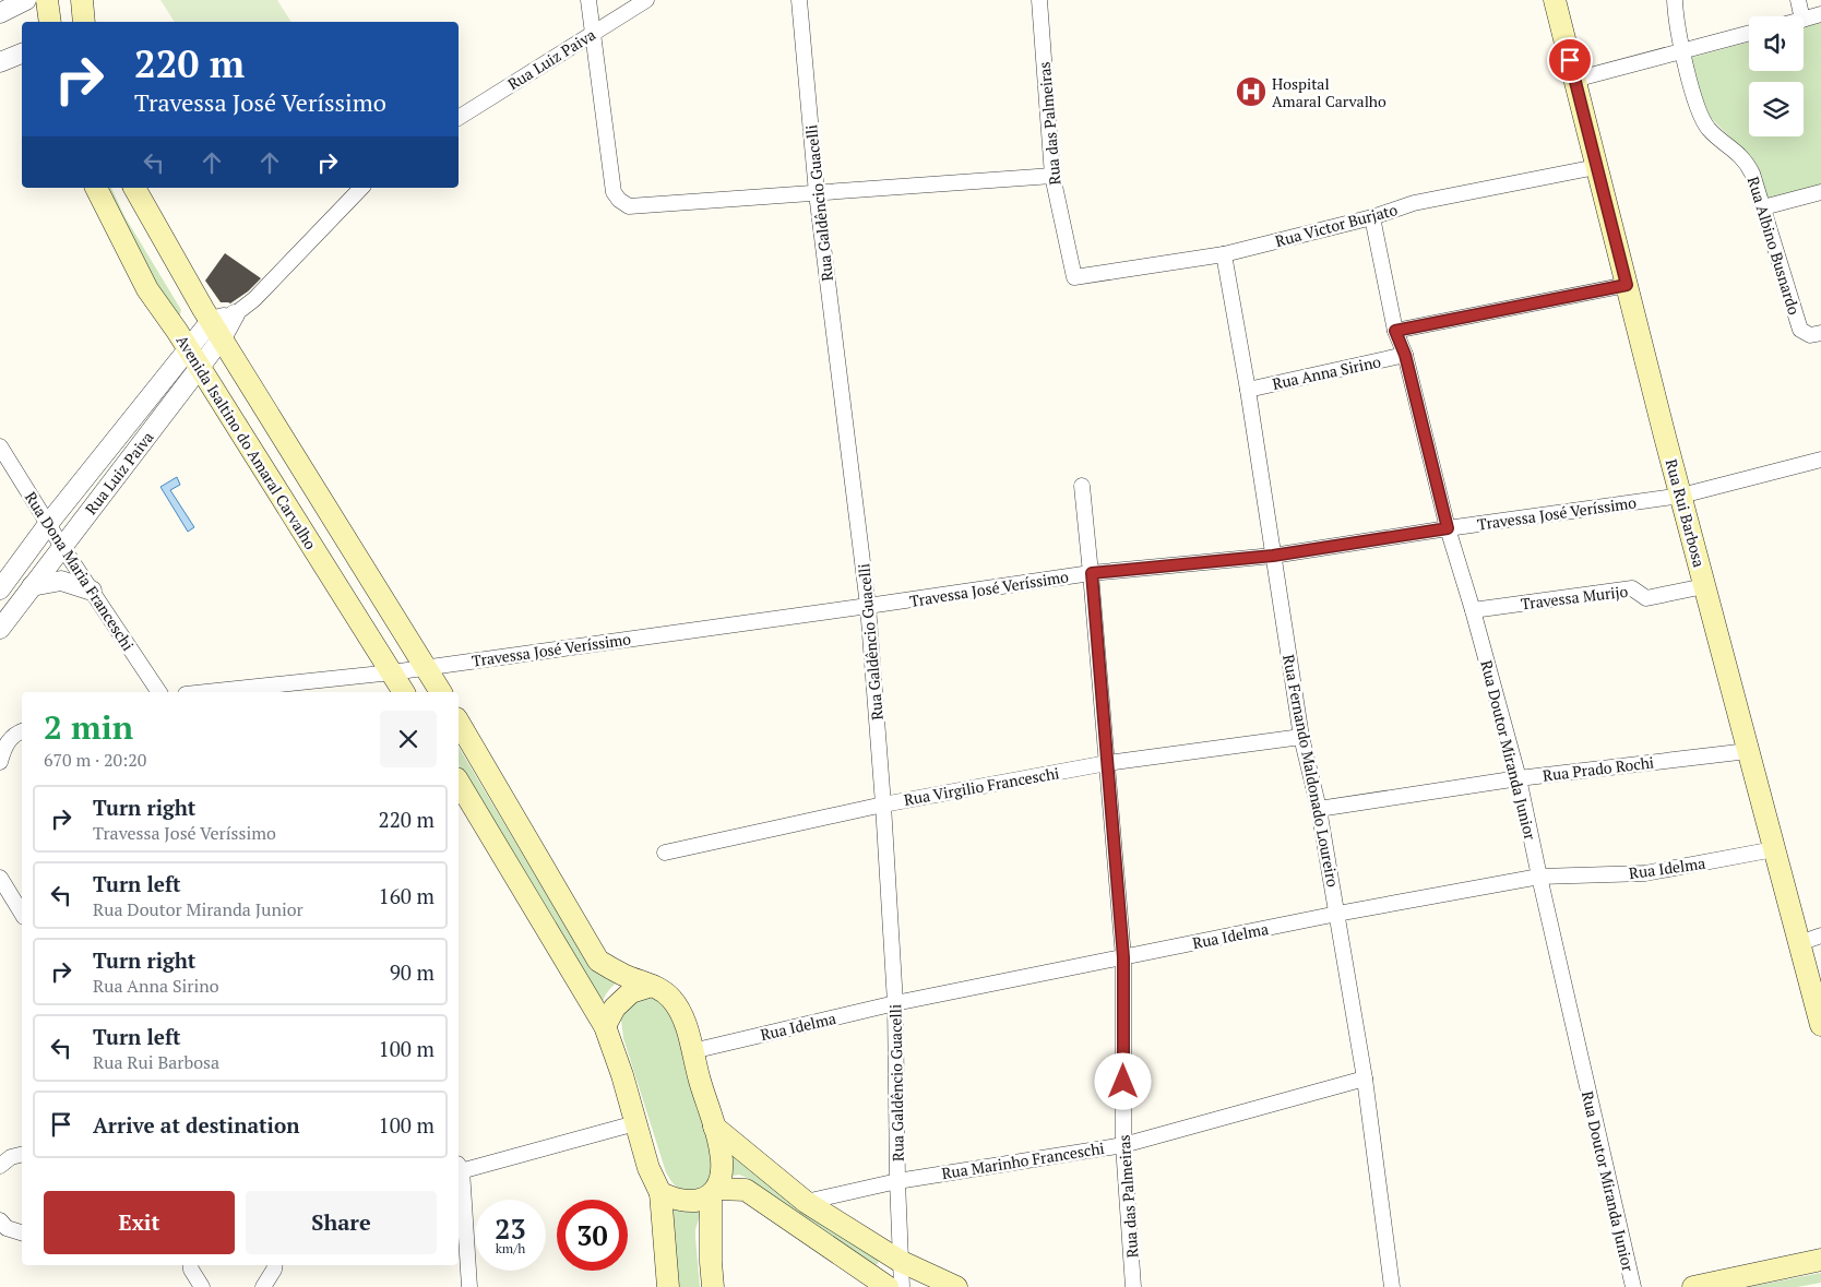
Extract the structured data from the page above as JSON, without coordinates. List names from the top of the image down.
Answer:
{
  "streets": {
    "main road": ["Avenida Isaltino do Amaral Carvalho", "Rua Rui Barbosa"],
    "street": [
      "Rua Luiz Paiva",
      "Rua das Palmeiras",
      "Rua Galdêncio Guacelli",
      "Rua Victor Burjato",
      "Rua Albino Busnardo",
      "Rua Anna Sirino",
      "Travessa José Veríssimo",
      "Rua Dona Maria Franceschi",
      "Travessa Murijo",
      "Rua Doutor Miranda Junior",
      "Rua Prado Rochi",
      "Rua Fernando Maldonado Loureiro",
      "Rua Virgilio Franceschi",
      "Rua Idelma",
      "Rua Marinho Franceschi"
    ]
  },
  "crossings": [
    ["Rua Luiz Paiva", "Avenida Isaltino do Amaral Carvalho"],
    ["Rua Luiz Paiva", "Rua Dona Maria Franceschi"],
    ["Rua das Palmeiras", "Rua Victor Burjato"],
    ["Rua das Palmeiras", "Travessa José Veríssimo"],
    ["Rua das Palmeiras", "Rua Virgilio Franceschi"],
    ["Rua das Palmeiras", "Rua Idelma"],
    ["Rua das Palmeiras", "Rua Marinho Franceschi"],
    ["Rua Galdêncio Guacelli", "Travessa José Veríssimo"],
    ["Rua Galdêncio Guacelli", "Rua Virgilio Franceschi"],
    ["Rua Galdêncio Guacelli", "Rua Idelma"],
    ["Rua Galdêncio Guacelli", "Rua Marinho Franceschi"],
    ["Rua Victor Burjato", "Rua Rui Barbosa"],
    ["Rua Victor Burjato", "Rua Doutor Miranda Junior"],
    ["Rua Victor Burjato", "Rua Fernando Maldonado Loureiro"],
    ["Rua Anna Sirino", "Rua Doutor Miranda Junior"],
    ["Rua Anna Sirino", "Rua Fernando Maldonado Loureiro"],
    ["Avenida Isaltino do Amaral Carvalho", "Travessa José Veríssimo"],
    ["Travessa José Veríssimo", "Rua Rui Barbosa"],
    ["Travessa José Veríssimo", "Rua Doutor Miranda Junior"],
    ["Travessa José Veríssimo", "Rua Fernando Maldonado Loureiro"],
    ["Rua Rui Barbosa", "Travessa Murijo"],
    ["Rua Rui Barbosa", "Rua Prado Rochi"],
    ["Rua Rui Barbosa", "Rua Idelma"],
    ["Travessa Murijo", "Rua Doutor Miranda Junior"],
    ["Rua Doutor Miranda Junior", "Rua Prado Rochi"],
    ["Rua Doutor Miranda Junior", "Rua Idelma"],
    ["Rua Prado Rochi", "Rua Fernando Maldonado Loureiro"],
    ["Rua Fernando Maldonado Loureiro", "Rua Virgilio Franceschi"],
    ["Rua Fernando Maldonado Loureiro", "Rua Idelma"],
    ["Rua Fernando Maldonado Loureiro", "Rua Marinho Franceschi"]
  ],
  "places": {
    "hospital": ["Hospital Amaral Carvalho"]
  },
  "page": {
    "turn": ["220 m", "Travessa José Veríssimo"],
    "heading": ["2 min", "670 m · 20:20"],
    "list": [
      {
        "name": "Turn right",
        "note": "Travessa José Veríssimo",
        "value": "220 m"
      },
      {
        "name": "Turn left",
        "note": "Rua Doutor Miranda Junior",
        "value": "160 m"
      },
      {
        "name": "Turn right",
        "note": "Rua Anna Sirino",
        "value": "90 m"
      },
      {
        "name": "Turn left",
        "note": "Rua Rui Barbosa",
        "value": "100 m"
      },
      {
        "name": "Arrive at destination",
        "value": "100 m"
      }
    ],
    "buttons": ["Exit", "Share"],
    "speed": "23 km/h",
    "limit": "30"
  }
}
